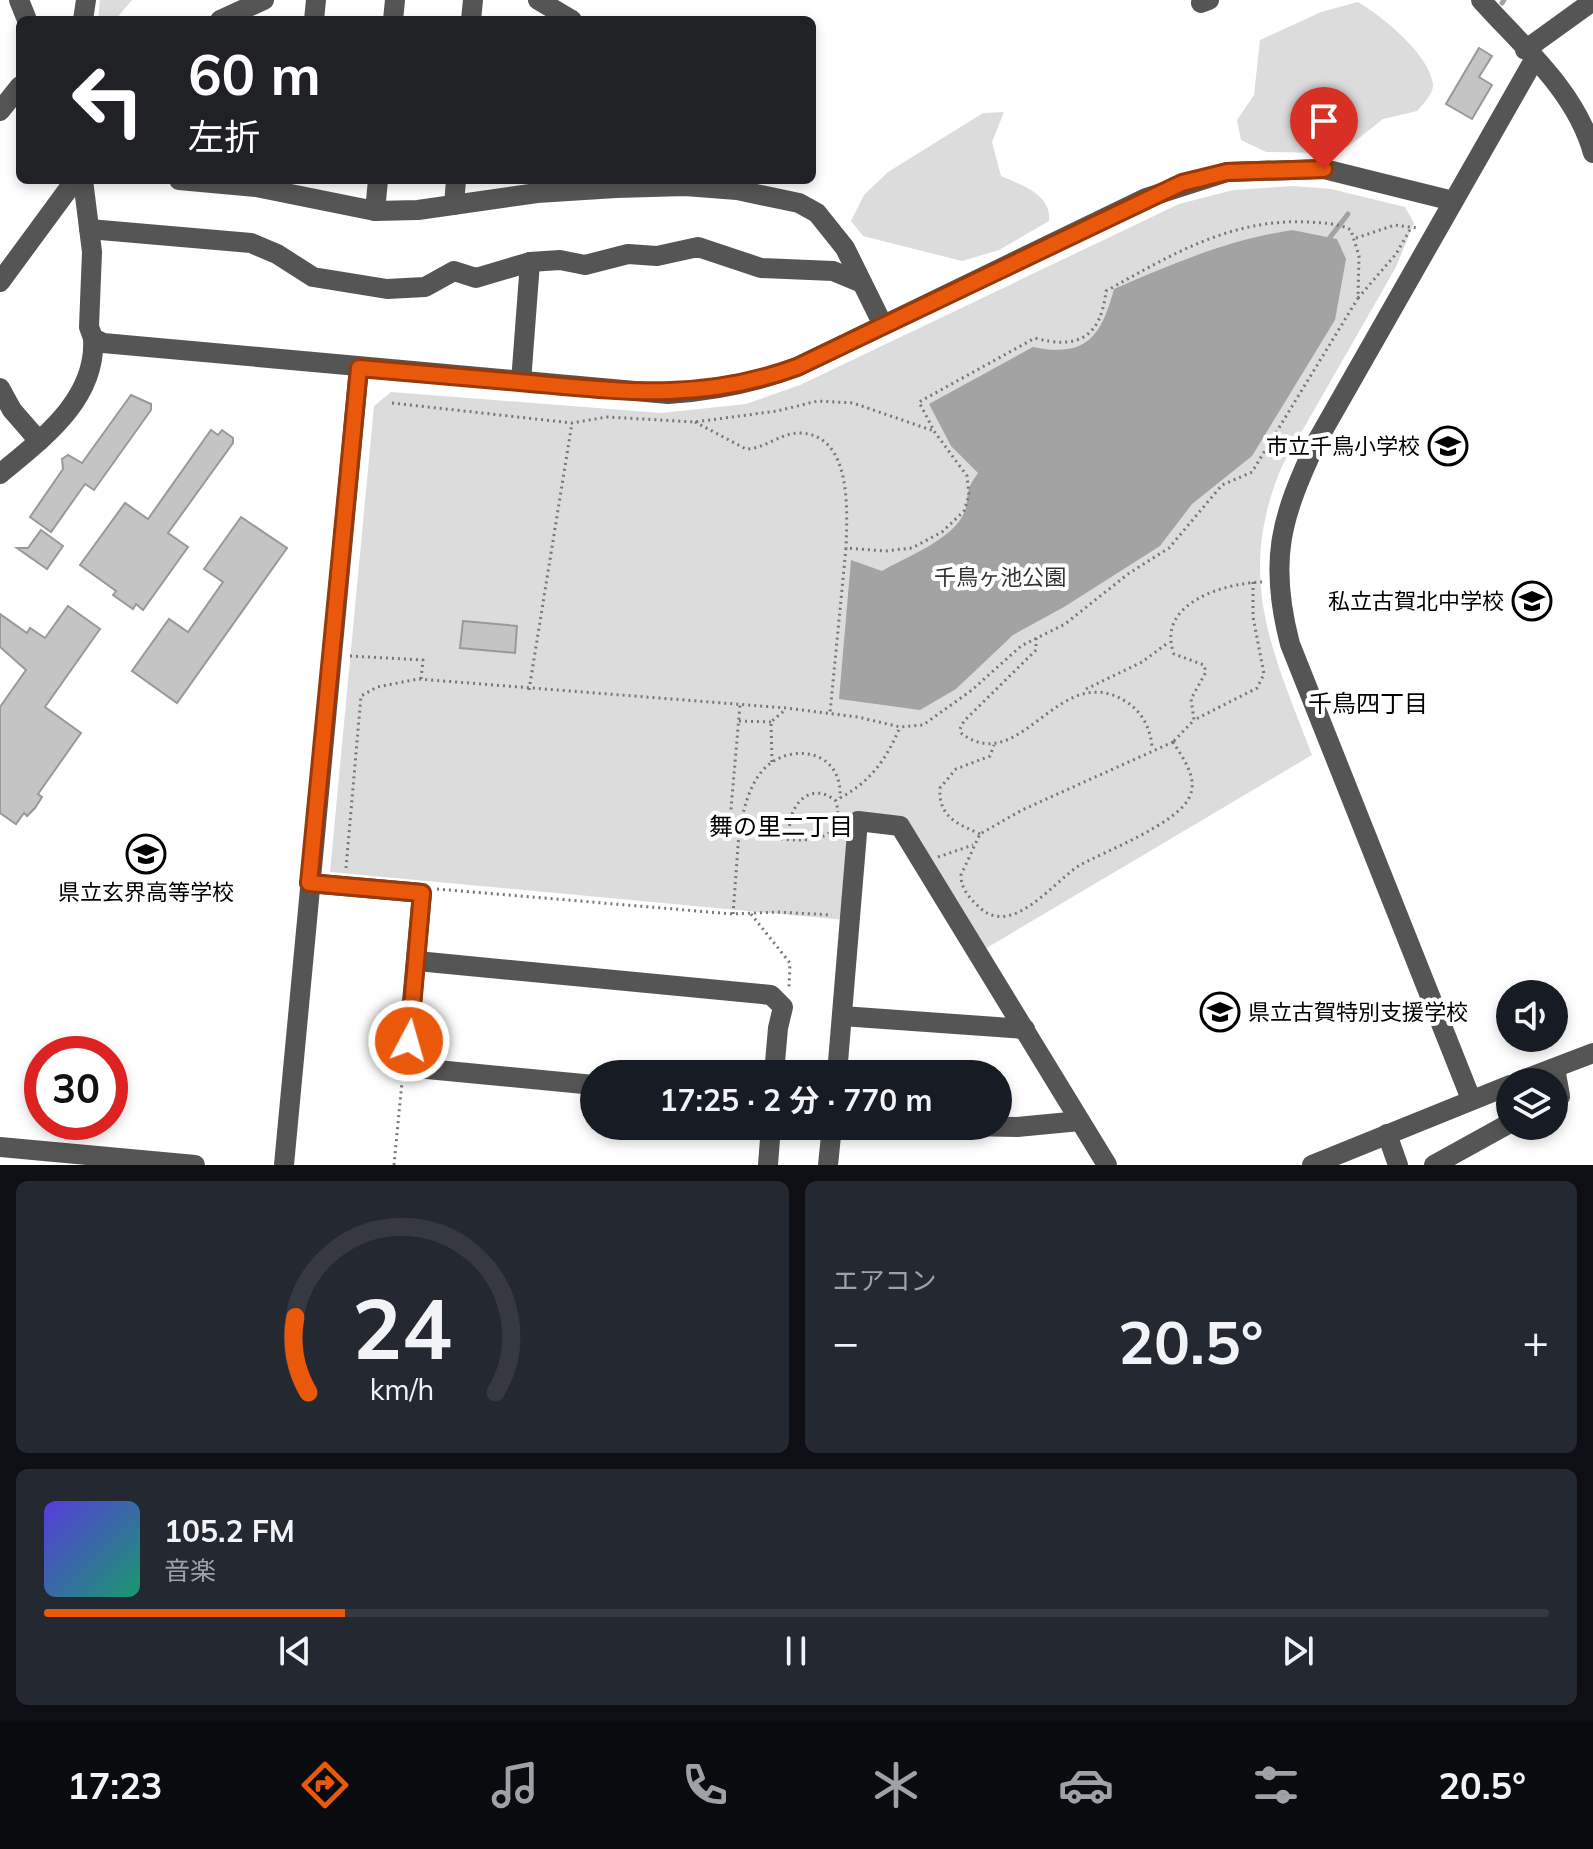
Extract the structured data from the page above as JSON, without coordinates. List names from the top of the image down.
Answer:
{
  "districts": ["千鳥四丁目", "舞の里二丁目"],
  "parks": ["千鳥ヶ池公園"],
  "places": {
    "school or university": [
      "市立千鳥小学校",
      "私立古賀北中学校",
      "県立玄界高等学校",
      "県立古賀特別支援学校"
    ]
  },
  "page": {
    "turn": ["60 m", "左折"],
    "limit": "30",
    "trip": "17:25 · 2 分 · 770 m",
    "tile": "エアコン",
    "heat": ["−", "20.5°", "+"],
    "song": ["105.2 FM", "音楽"],
    "tabs": ["17:23", "20.5°"],
    "gauge": ["24", "km/h"]
  }
}
